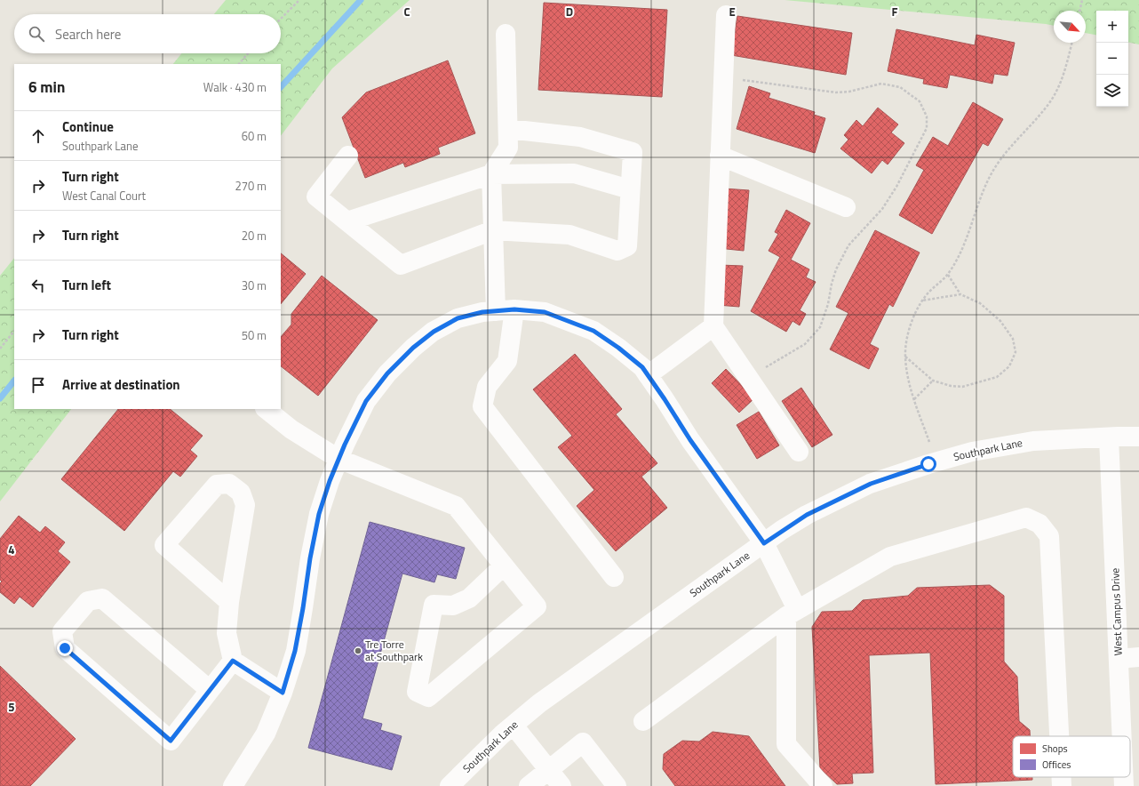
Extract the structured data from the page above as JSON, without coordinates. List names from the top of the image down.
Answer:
{
  "streets": {
    "street": ["Southpark Lane", "West Campus Drive"]
  },
  "crossings": [
    ["Southpark Lane", "West Campus Drive"]
  ],
  "places": ["Tre Torre at Southpark"],
  "legend": ["Shops", "Offices"],
  "north": "bottom right",
  "page": {
    "map_buttons": ["+", "−"],
    "search": "Search here",
    "heading": ["6 min", "Walk · 430 m"],
    "list": [
      ["Continue", "Southpark Lane", "60 m"],
      ["Turn right", "West Canal Court", "270 m"],
      ["Turn right", "20 m"],
      ["Turn left", "30 m"],
      ["Turn right", "50 m"],
      "Arrive at destination"
    ]
  },
  "grid": {
    "columns": [
      "C",
      "D",
      "E",
      "F"
    ],
    "rows": ["4", "5"]
  }
}
